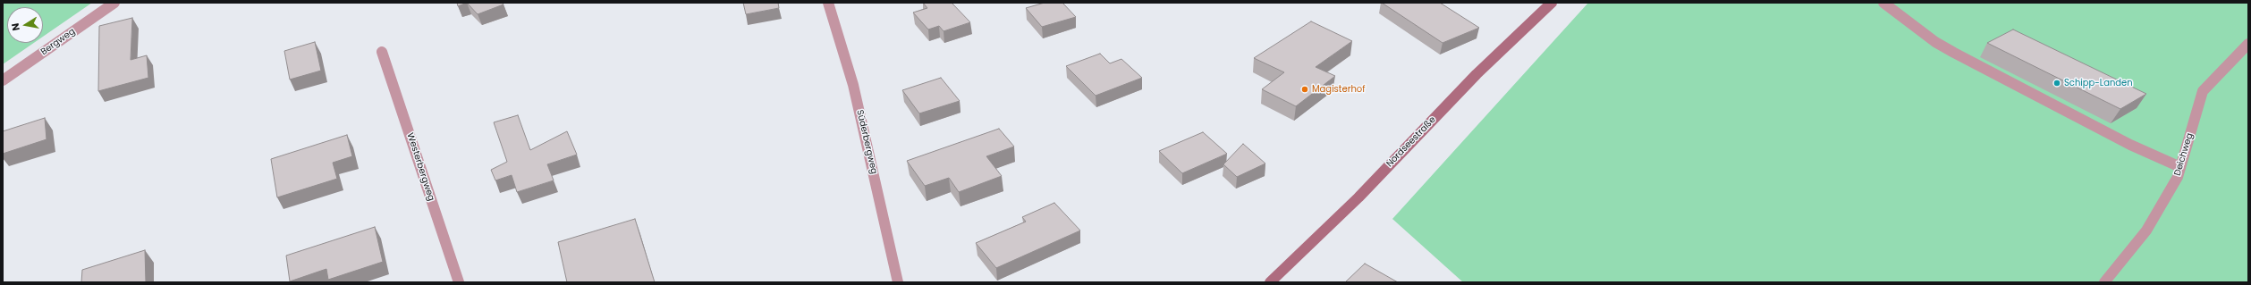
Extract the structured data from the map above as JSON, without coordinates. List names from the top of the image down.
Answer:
{
  "streets": {
    "main road": ["Nordseestraße"],
    "street": [
      "Bergweg",
      "Süderbergweg",
      "Deichweg",
      "Westerbergweg"
    ]
  },
  "places": ["Schipp-Landen", "Magisterhof"],
  "north": "left"
}
